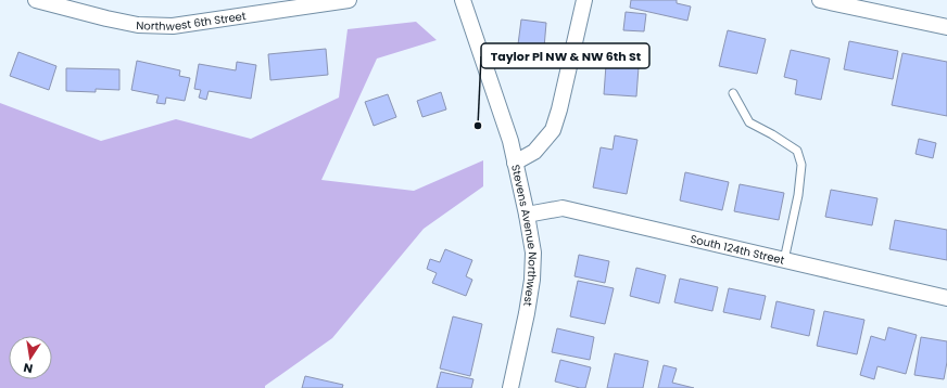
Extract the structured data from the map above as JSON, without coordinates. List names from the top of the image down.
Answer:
{
  "streets": {
    "street": ["Northwest 6th Street", "Stevens Avenue Northwest", "South 124th Street"]
  },
  "crossings": [
    ["Stevens Avenue Northwest", "South 124th Street"]
  ],
  "places": ["Taylor Pl NW & NW 6th St"],
  "north": "bottom"
}
